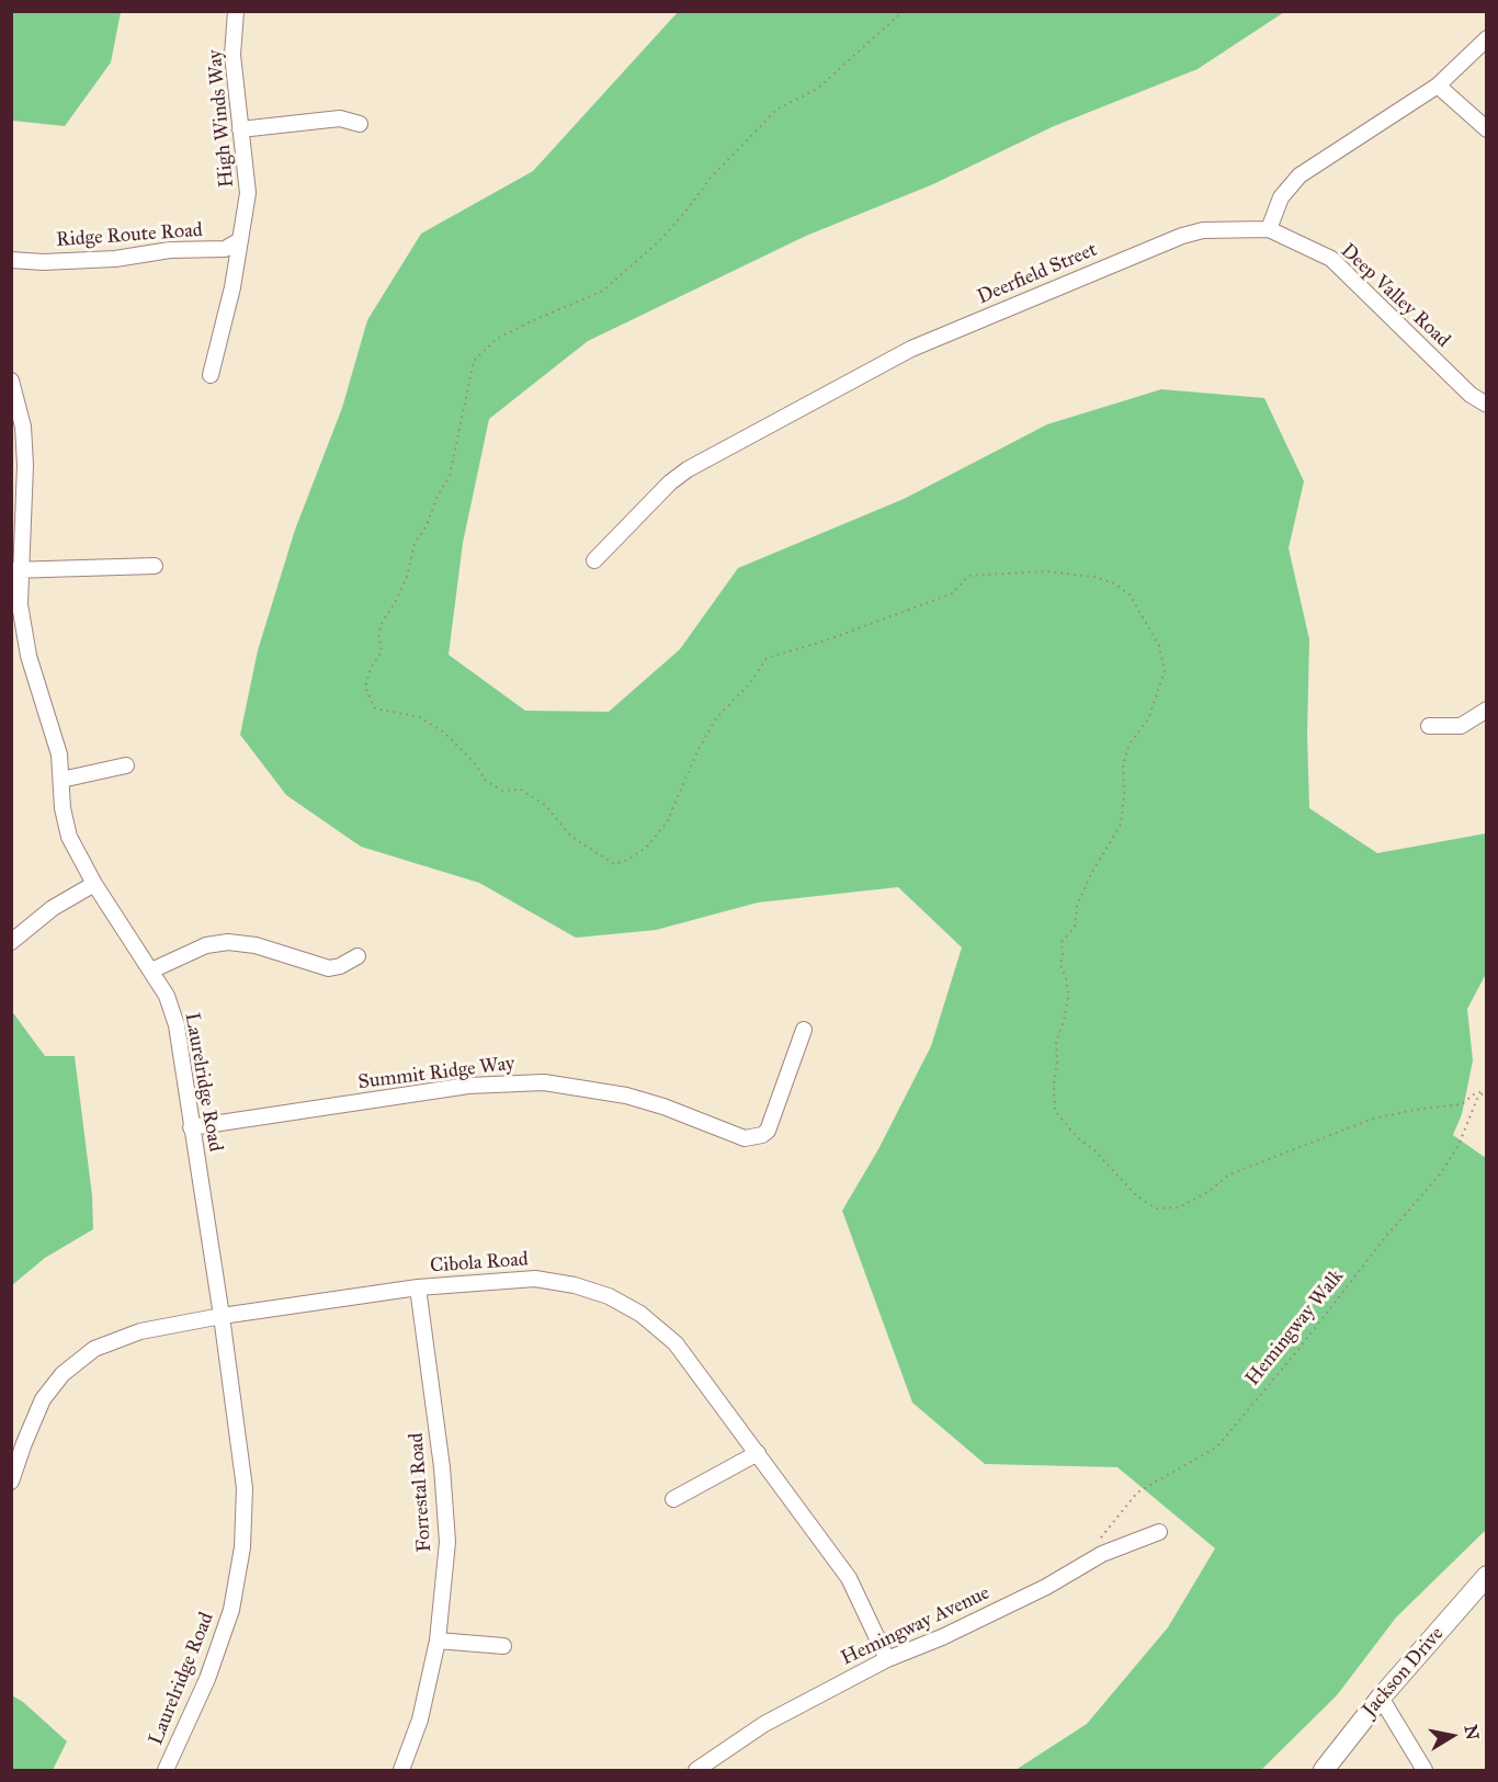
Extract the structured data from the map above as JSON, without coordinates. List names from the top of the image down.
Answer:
{
  "streets": {
    "main road": ["Jackson Drive"],
    "street": [
      "High Winds Way",
      "Ridge Route Road",
      "Deerfield Street",
      "Deep Valley Road",
      "Summit Ridge Way",
      "Laurelridge Road",
      "Cibola Road",
      "Forrestal Road",
      "Hemingway Avenue"
    ],
    "path": ["Hemingway Walk"]
  },
  "crossings": [
    ["High Winds Way", "Ridge Route Road"],
    ["Deerfield Street", "Deep Valley Road"],
    ["Summit Ridge Way", "Laurelridge Road"],
    ["Laurelridge Road", "Cibola Road"],
    ["Cibola Road", "Forrestal Road"],
    ["Cibola Road", "Hemingway Avenue"],
    ["Hemingway Walk", "Hemingway Avenue"]
  ],
  "north": "right"
}
